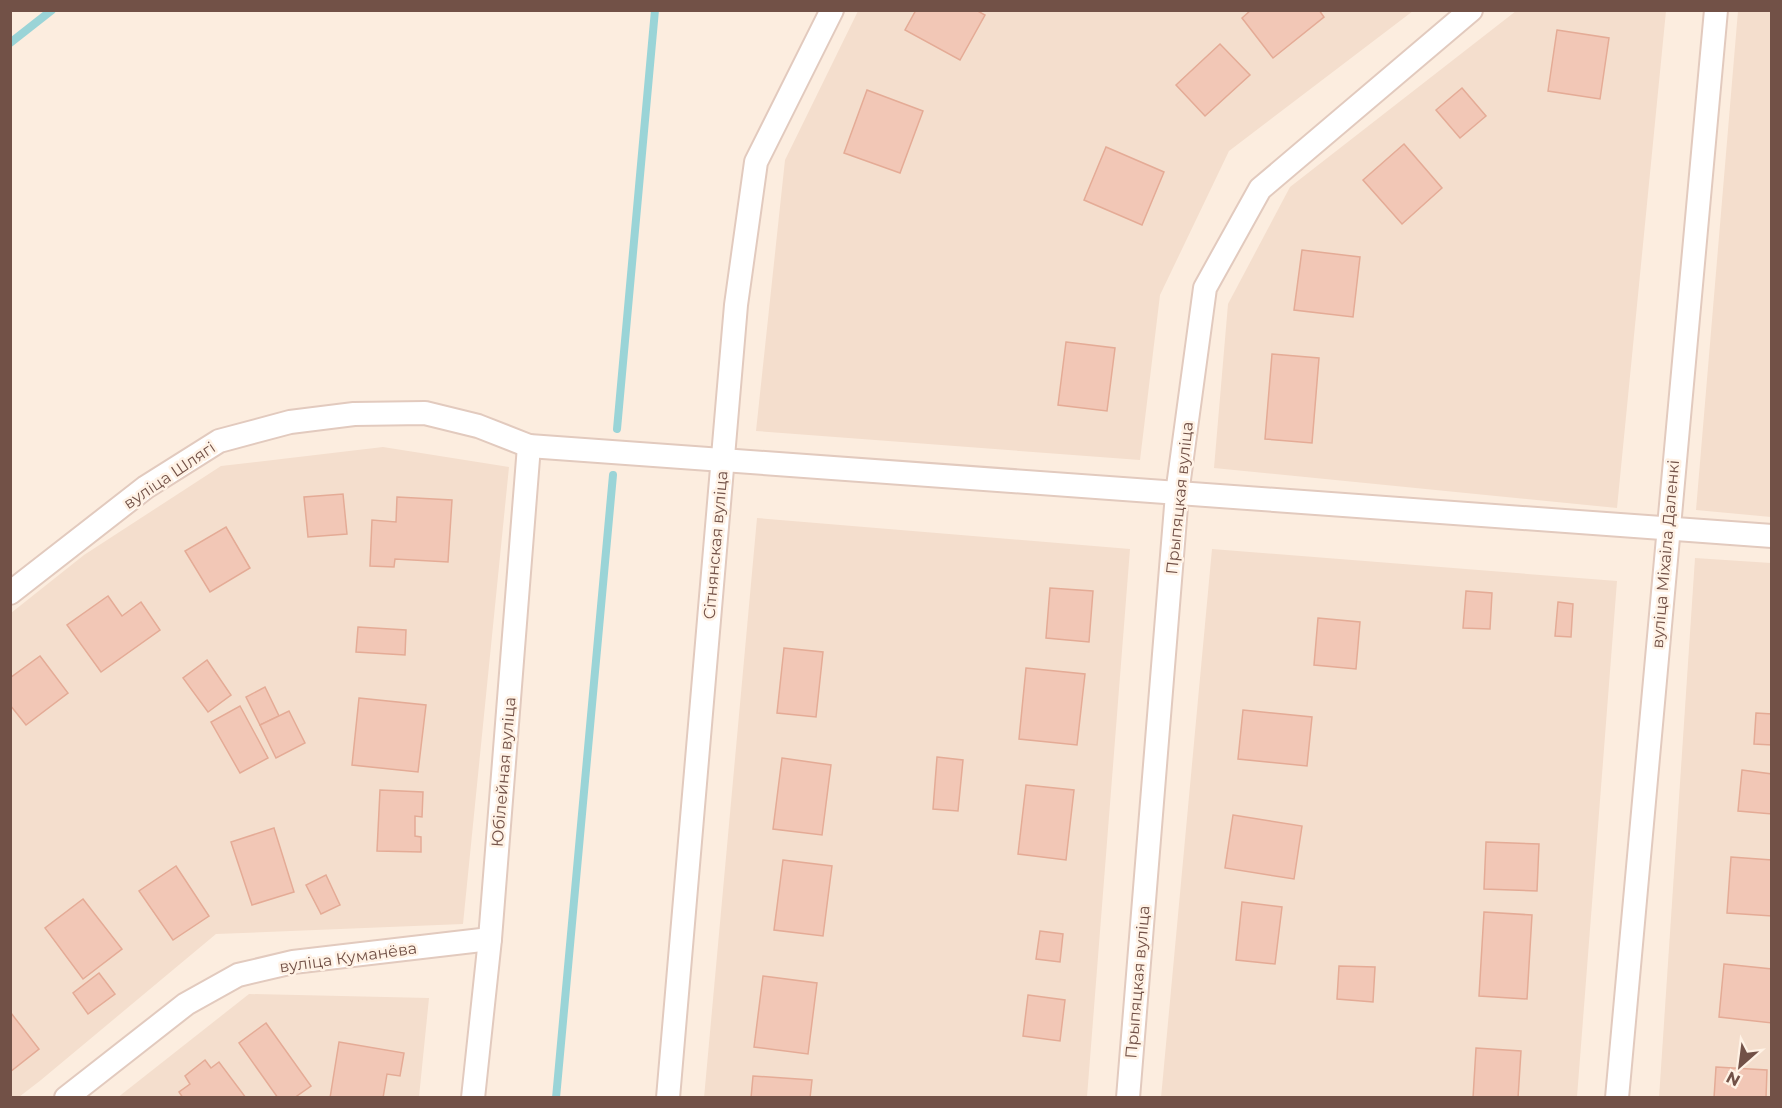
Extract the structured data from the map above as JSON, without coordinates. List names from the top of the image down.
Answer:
{
  "streets": {
    "street": [
      "вуліца Шлягі",
      "Прыпяцкая вуліца",
      "Сітнянская вуліца",
      "вуліца Міхаіла Даленкі",
      "Юбілейная вуліца",
      "вуліца Куманёва"
    ]
  },
  "crossings": [
    ["вуліца Шлягі", "Прыпяцкая вуліца"],
    ["вуліца Шлягі", "Сітнянская вуліца"],
    ["вуліца Шлягі", "вуліца Міхаіла Даленкі"],
    ["вуліца Шлягі", "Юбілейная вуліца"],
    ["Юбілейная вуліца", "вуліца Куманёва"]
  ],
  "north": "bottom left"
}
